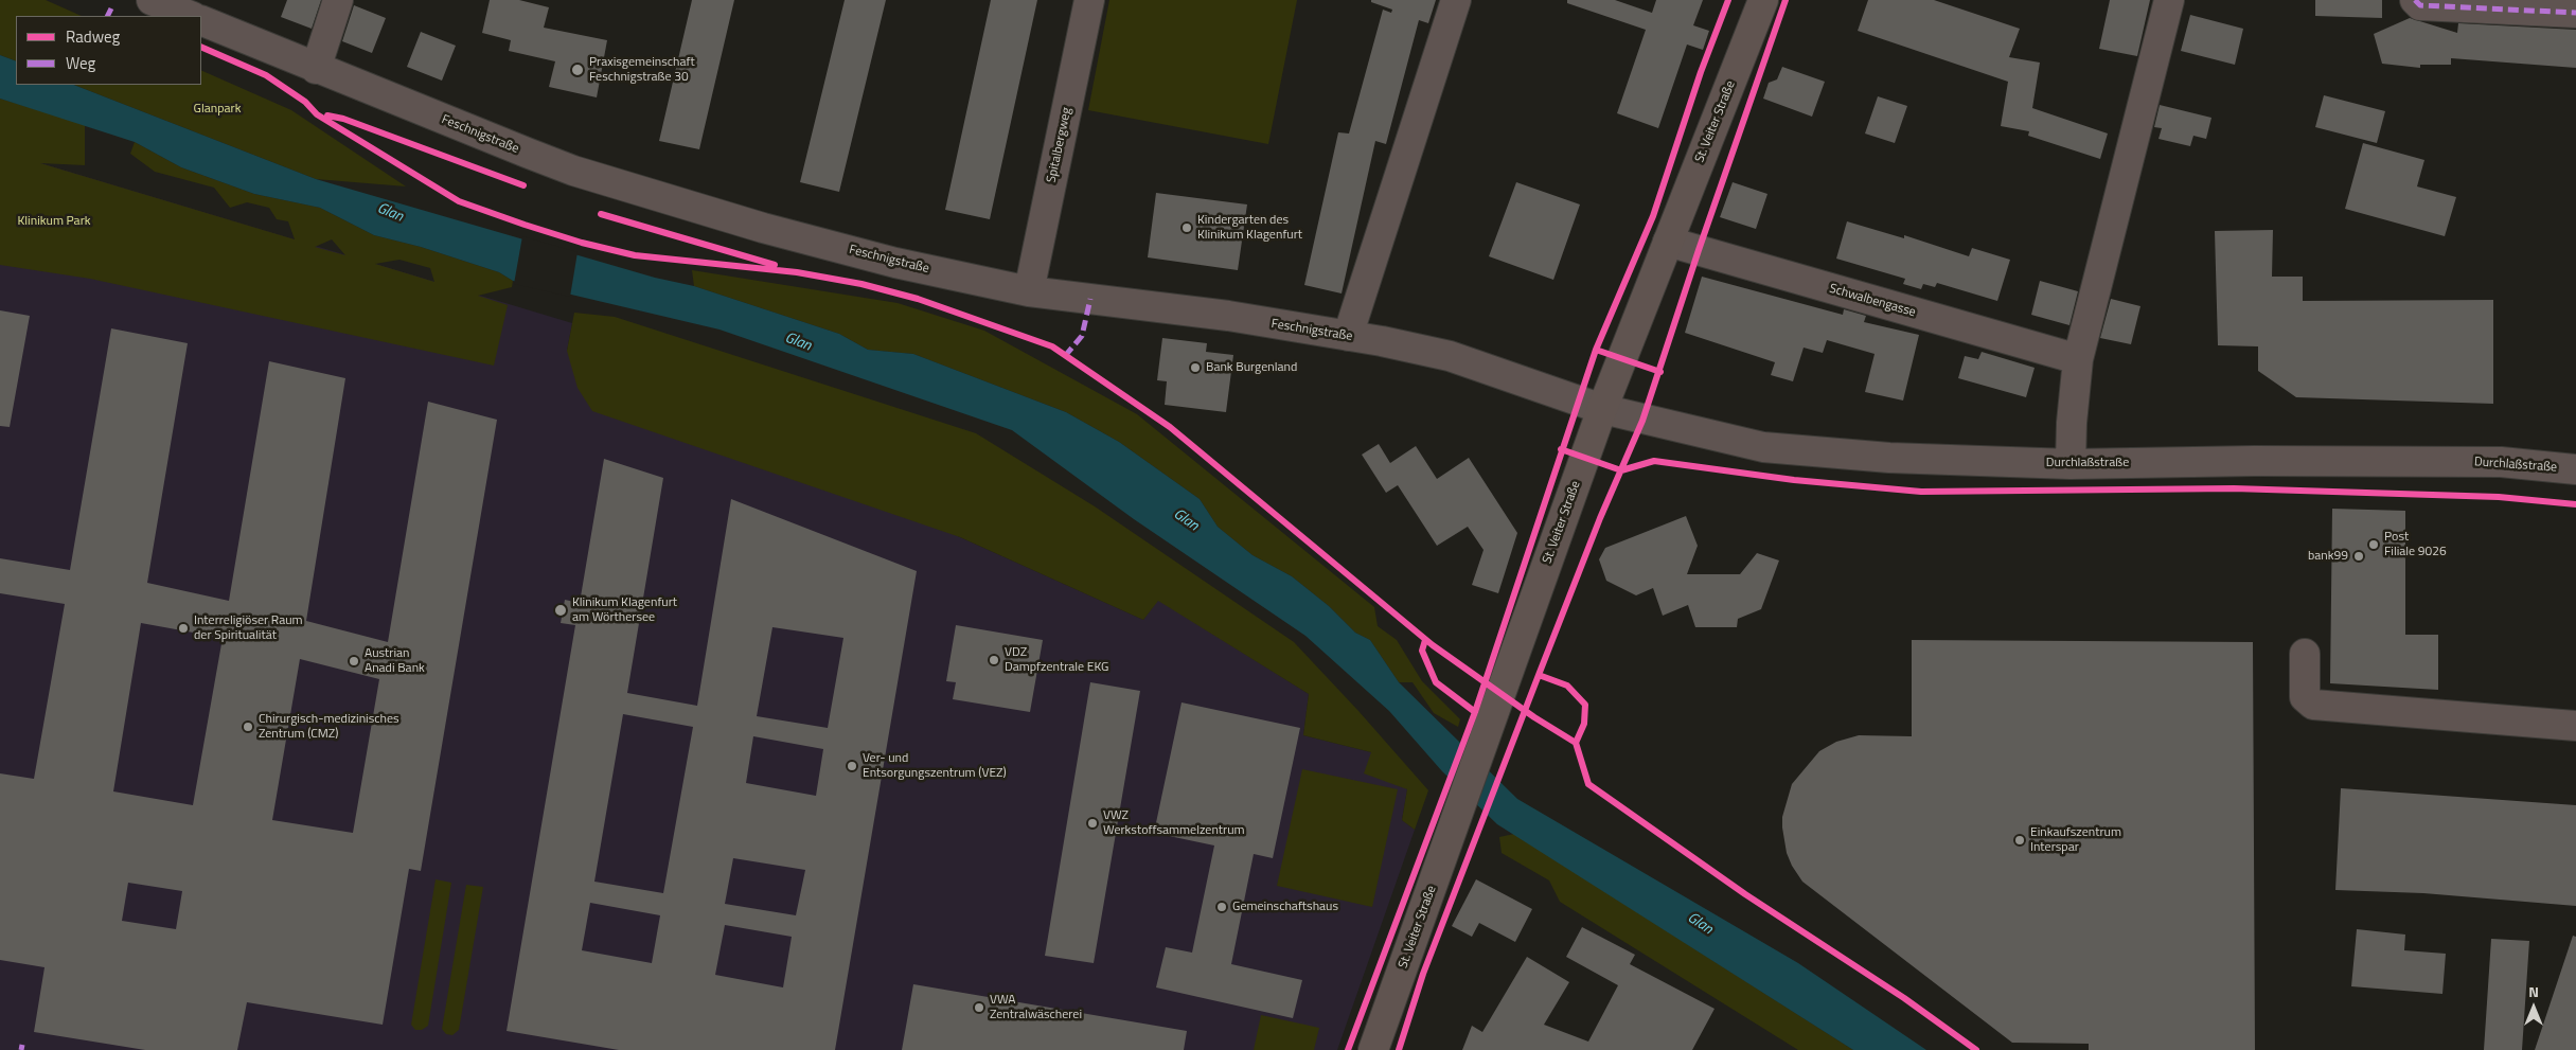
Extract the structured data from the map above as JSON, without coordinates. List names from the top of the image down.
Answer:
{
  "streets": {
    "main road": ["St. Veiter Straße"],
    "street": [
      "Feschnigstraße",
      "Spitalbergweg",
      "Schwalbengasse",
      "Durchlaßstraße"
    ]
  },
  "crossings": [
    ["St. Veiter Straße", "Feschnigstraße"],
    ["St. Veiter Straße", "Schwalbengasse"],
    ["St. Veiter Straße", "Durchlaßstraße"],
    ["Feschnigstraße", "Spitalbergweg"],
    ["Feschnigstraße", "Durchlaßstraße"]
  ],
  "water": ["Glan"],
  "parks": ["Glanpark", "Klinikum Park"],
  "places": [
    "Praxisgemeinschaft Feschnigstraße 30",
    "Kindergarten des Klinikum Klagenfurt",
    "Bank Burgenland",
    "Post Filiale 9026",
    "bank99",
    "Klinikum Klagenfurt am Wörthersee",
    "Interreligiöser Raum der Spiritualität",
    "VDZ Dampfzentrale EKG",
    "Austrian Anadi Bank",
    "Chirurgisch-medizinisches Zentrum (CMZ)",
    "Ver- und Entsorgungszentrum (VEZ)",
    "VWZ Werkstoffsammelzentrum",
    "Einkaufszentrum Interspar",
    "Gemeinschaftshaus",
    "VWA Zentralwäscherei"
  ],
  "legend": ["Radweg", "Weg"],
  "north": "top"
}
